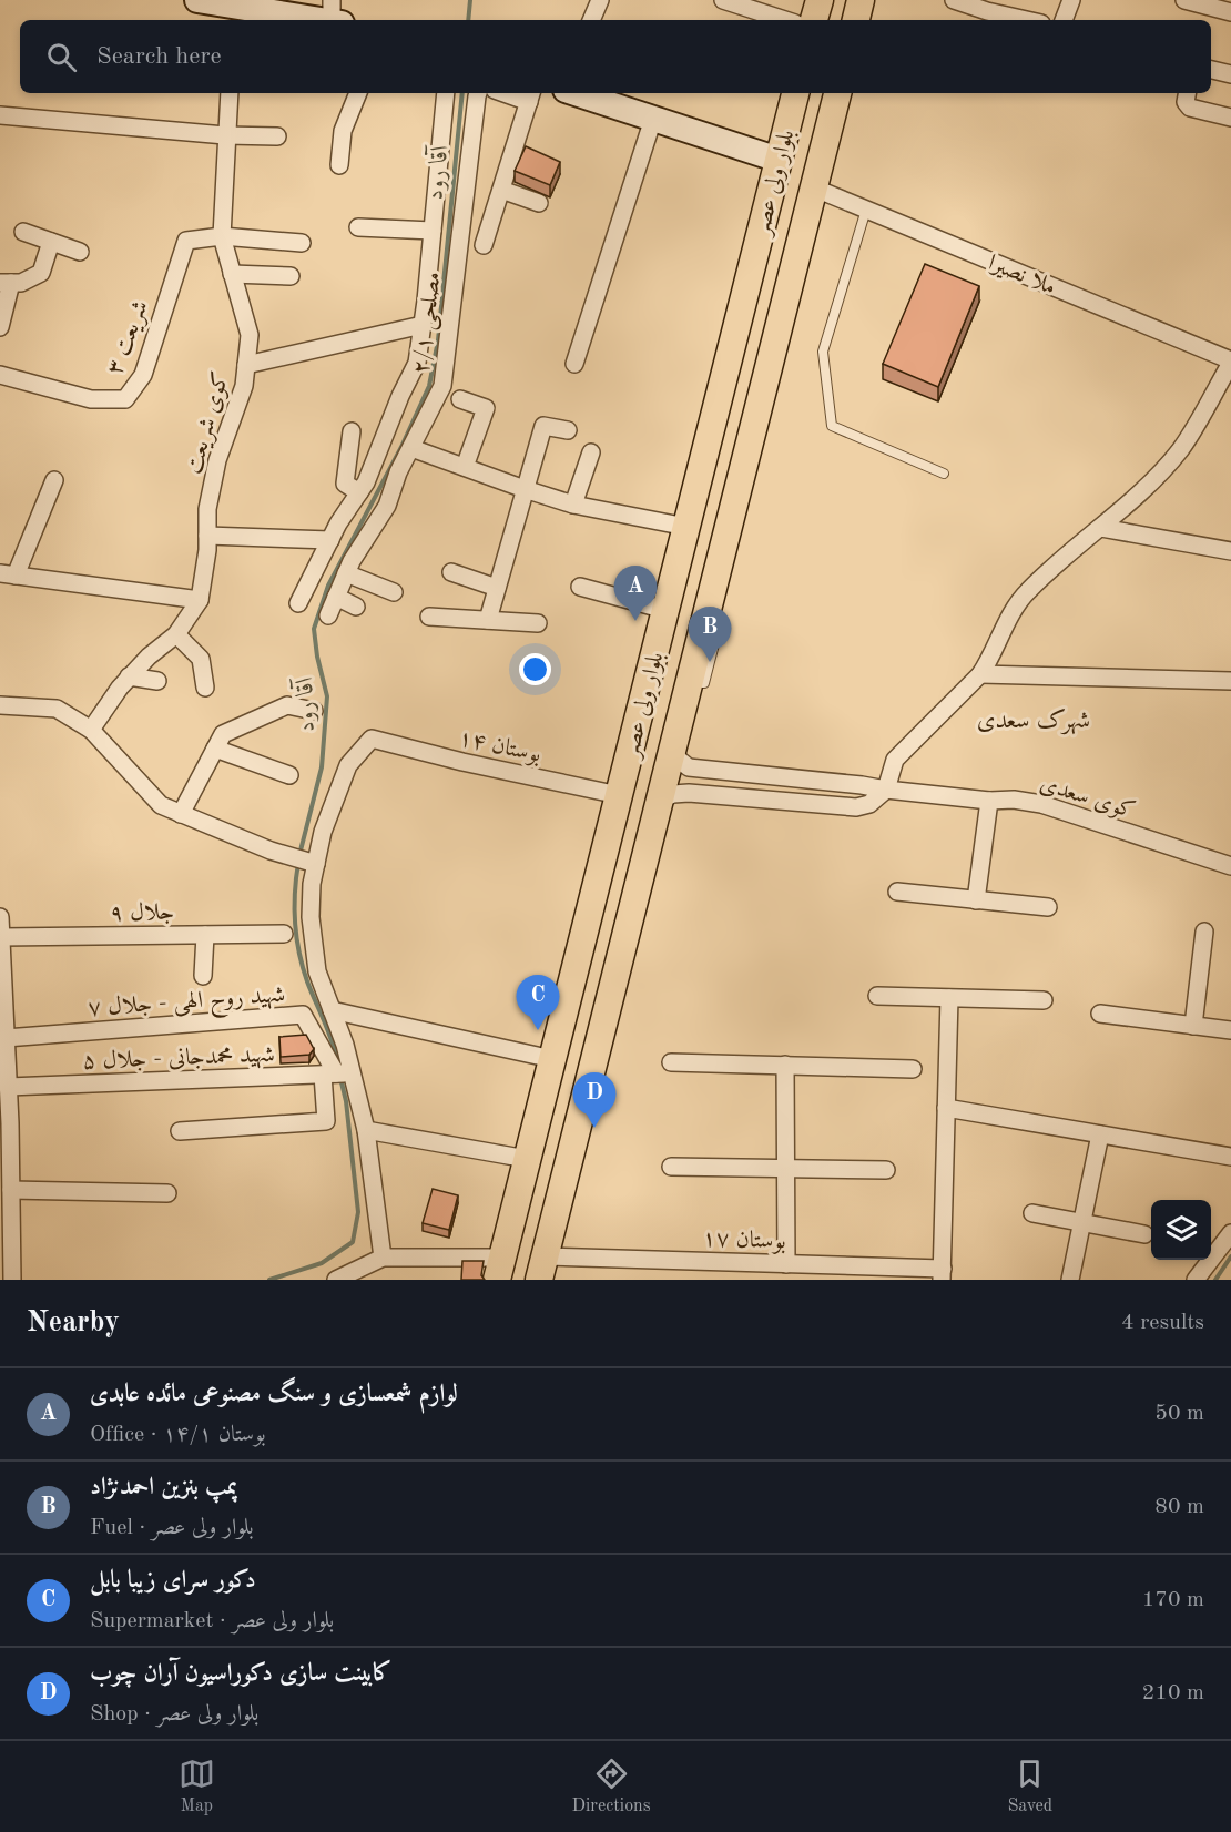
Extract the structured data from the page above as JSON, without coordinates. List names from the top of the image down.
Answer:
{
  "streets": {
    "main road": ["بلوار ولی عصر"],
    "street": [
      "ملا نصیرا",
      "مصلحی ۲/۱",
      "شریعت ۳",
      "کوی شریعت",
      "بوستان ۱۴",
      "کوی سعدی",
      "جلال ۹",
      "شهید روح الهی - جلال ۷",
      "شهید محمدجانی - جلال ۵",
      "بوستان ۱۷"
    ]
  },
  "crossings": [
    ["بلوار ولی عصر", "ملا نصیرا"],
    ["بلوار ولی عصر", "بوستان ۱۴"],
    ["بلوار ولی عصر", "کوی سعدی"],
    ["بلوار ولی عصر", "بوستان ۱۷"],
    ["شریعت ۳", "کوی شریعت"],
    ["شهید روح الهی - جلال ۷", "شهید محمدجانی - جلال ۵"]
  ],
  "districts": ["شهرک سعدی"],
  "water": ["آقا رود"],
  "page": {
    "search": "Search here",
    "pins": [
      "A",
      "B",
      "C",
      "D"
    ],
    "heading": ["Nearby", "4 results"],
    "list": [
      {
        "mark": "A",
        "name": "لوازم شمعسازی و سنگ مصنوعی مائده عابدی",
        "note": "Office · بوستان ۱۴/۱",
        "value": "50 m"
      },
      {
        "mark": "B",
        "name": "پمپ بنزین احمدنژاد",
        "note": "Fuel · بلوار ولی عصر",
        "value": "80 m"
      },
      {
        "mark": "C",
        "name": "دکور سرای زیبا بابل",
        "note": "Supermarket · بلوار ولی عصر",
        "value": "170 m"
      },
      {
        "mark": "D",
        "name": "کابینت سازی دکوراسیون آران چوب",
        "note": "Shop · بلوار ولی عصر",
        "value": "210 m"
      }
    ],
    "nav": ["Map", "Directions", "Saved"]
  }
}
